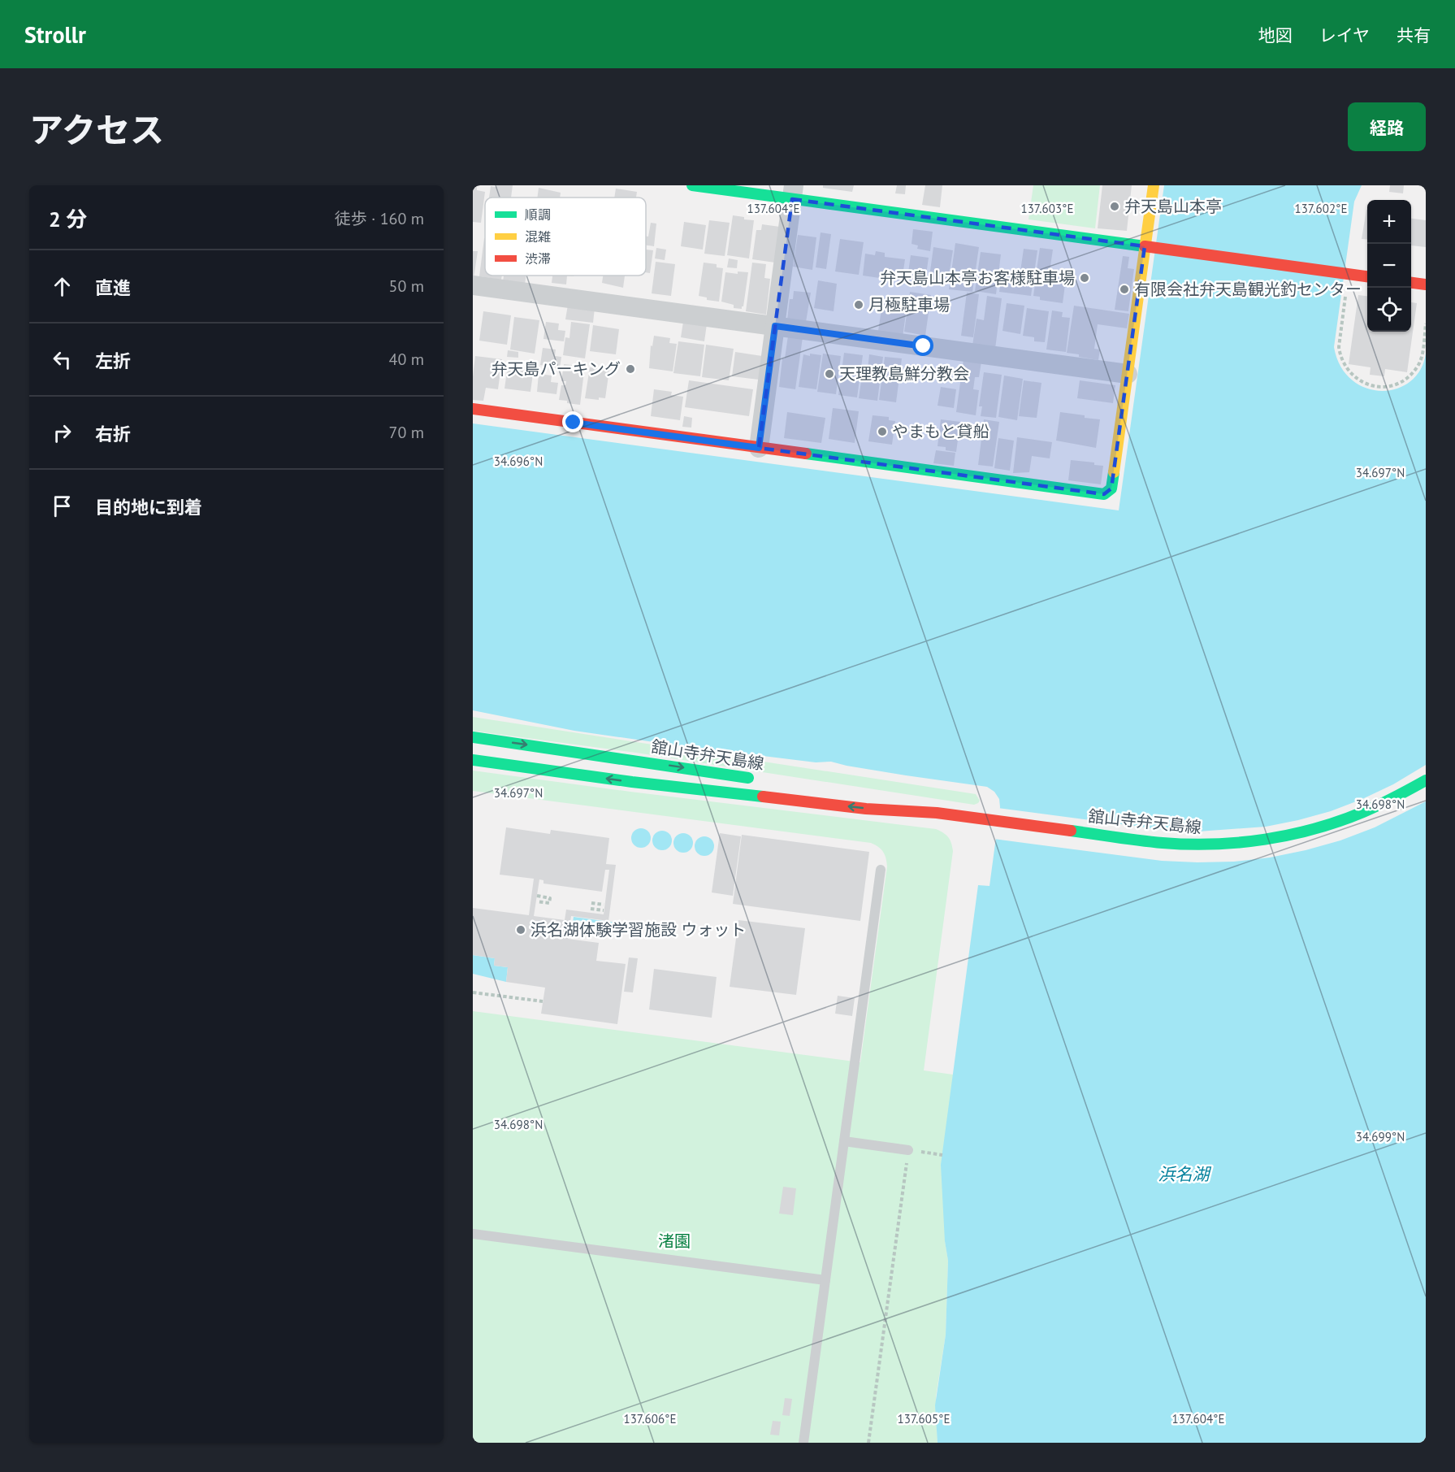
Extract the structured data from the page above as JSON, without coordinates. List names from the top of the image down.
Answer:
{
  "streets": {
    "street": ["舘山寺弁天島線"]
  },
  "water": ["浜名湖"],
  "parks": ["渚園"],
  "places": [
    "弁天島山本亭",
    "弁天島山本亭お客様駐車場",
    "有限会社弁天島観光釣センター",
    "月極駐車場",
    "弁天島パーキング",
    "天理教島鮮分教会",
    "やまもと貸船",
    "浜名湖体験学習施設 ウォット"
  ],
  "legend": ["順調", "混雑", "渋滞"],
  "page": {
    "header": "Strollr",
    "nav": ["地図", "レイヤ", "共有"],
    "title": "アクセス",
    "buttons": "経路",
    "heading": ["2 分", "徒歩 · 160 m"],
    "map_buttons": ["+", "−"],
    "list": [
      ["直進", "50 m"],
      ["左折", "40 m"],
      ["右折", "70 m"],
      "目的地に到着"
    ]
  },
  "coordinates": [
    "137.604°E",
    "137.602°E",
    "137.603°E",
    "34.696°N",
    "34.697°N",
    "34.698°N",
    "34.699°N",
    "137.606°E",
    "137.605°E"
  ]
}
